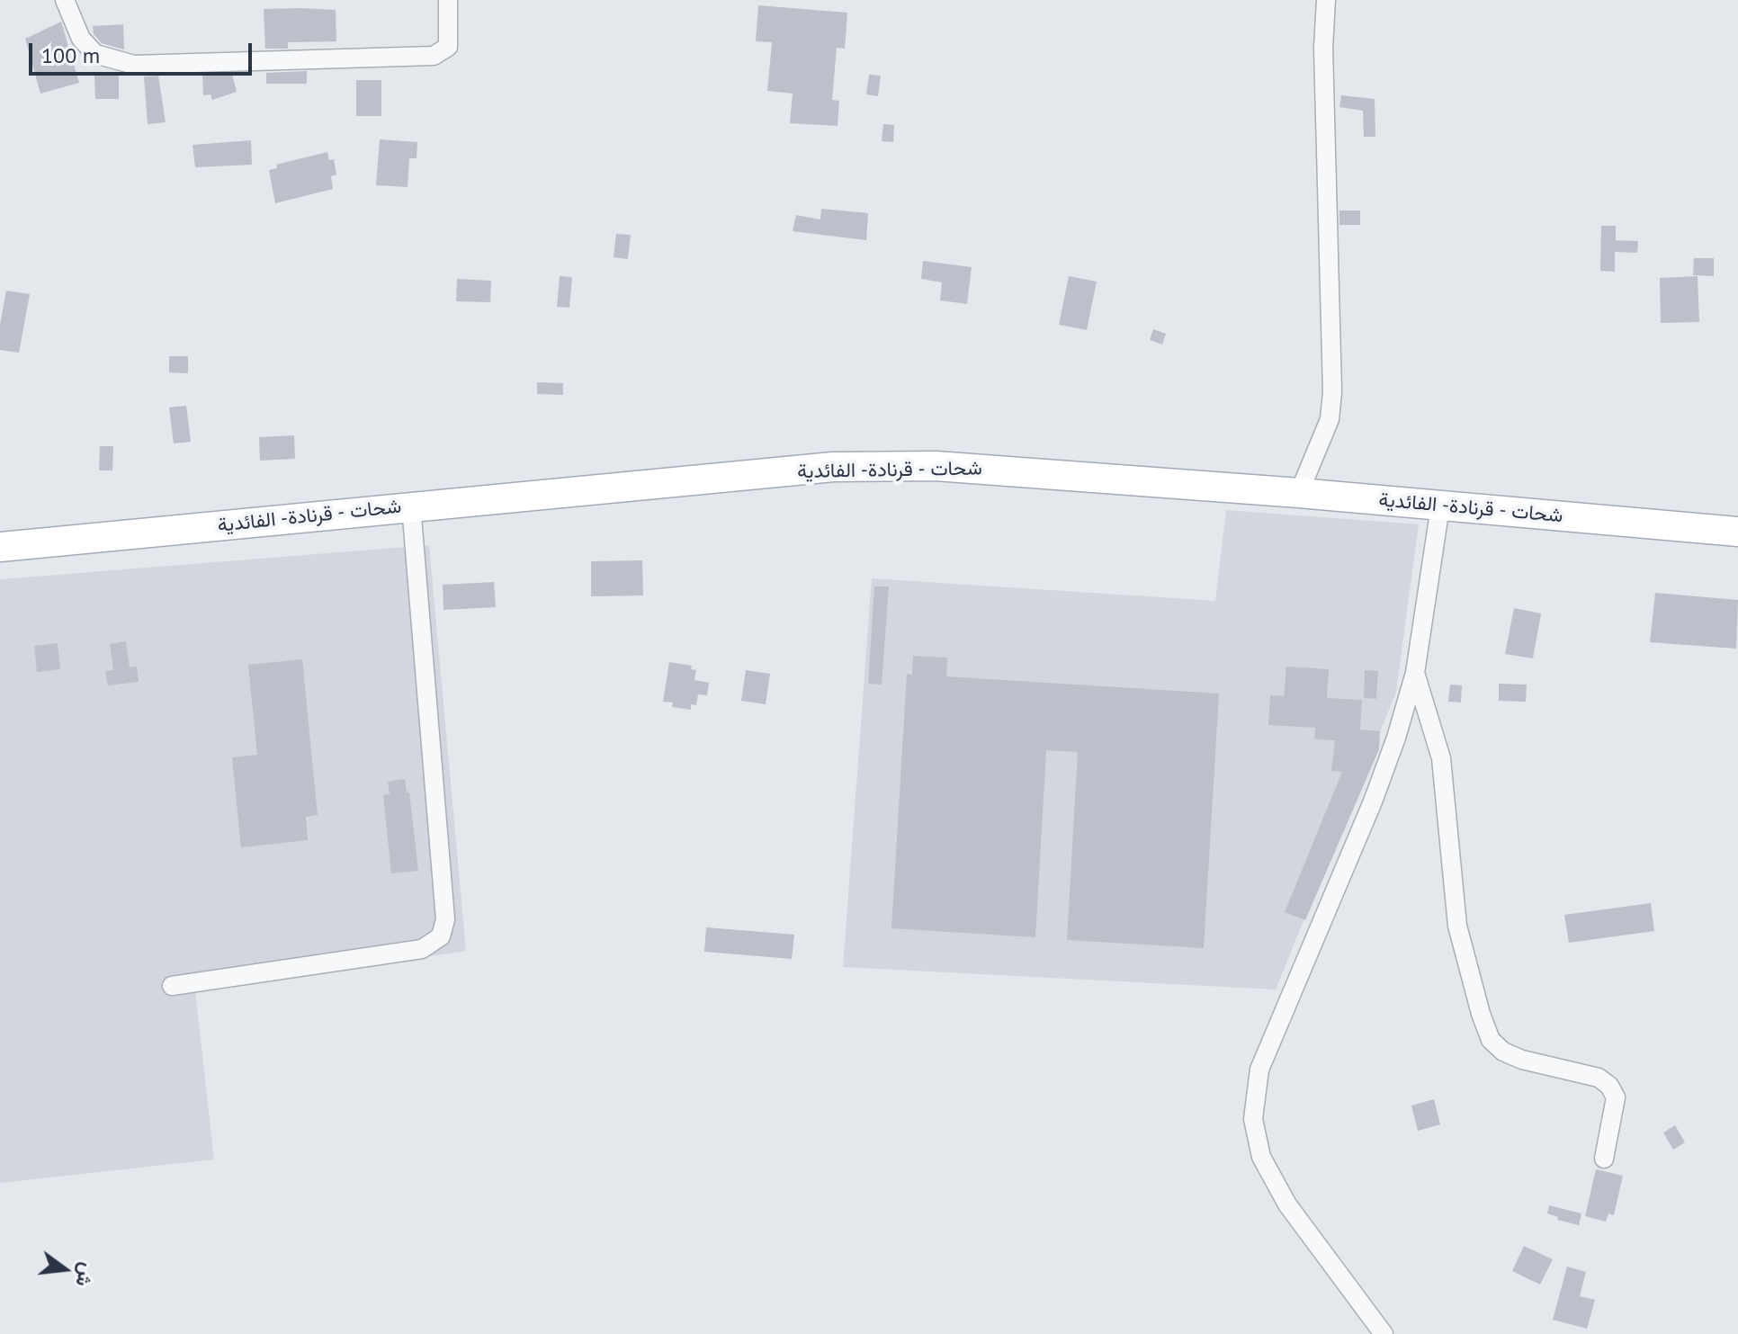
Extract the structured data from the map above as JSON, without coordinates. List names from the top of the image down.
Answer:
{
  "streets": {
    "main road": ["شحات - قرنادة- الفائدية"]
  },
  "scale_bar": "100 m",
  "north": "right"
}
